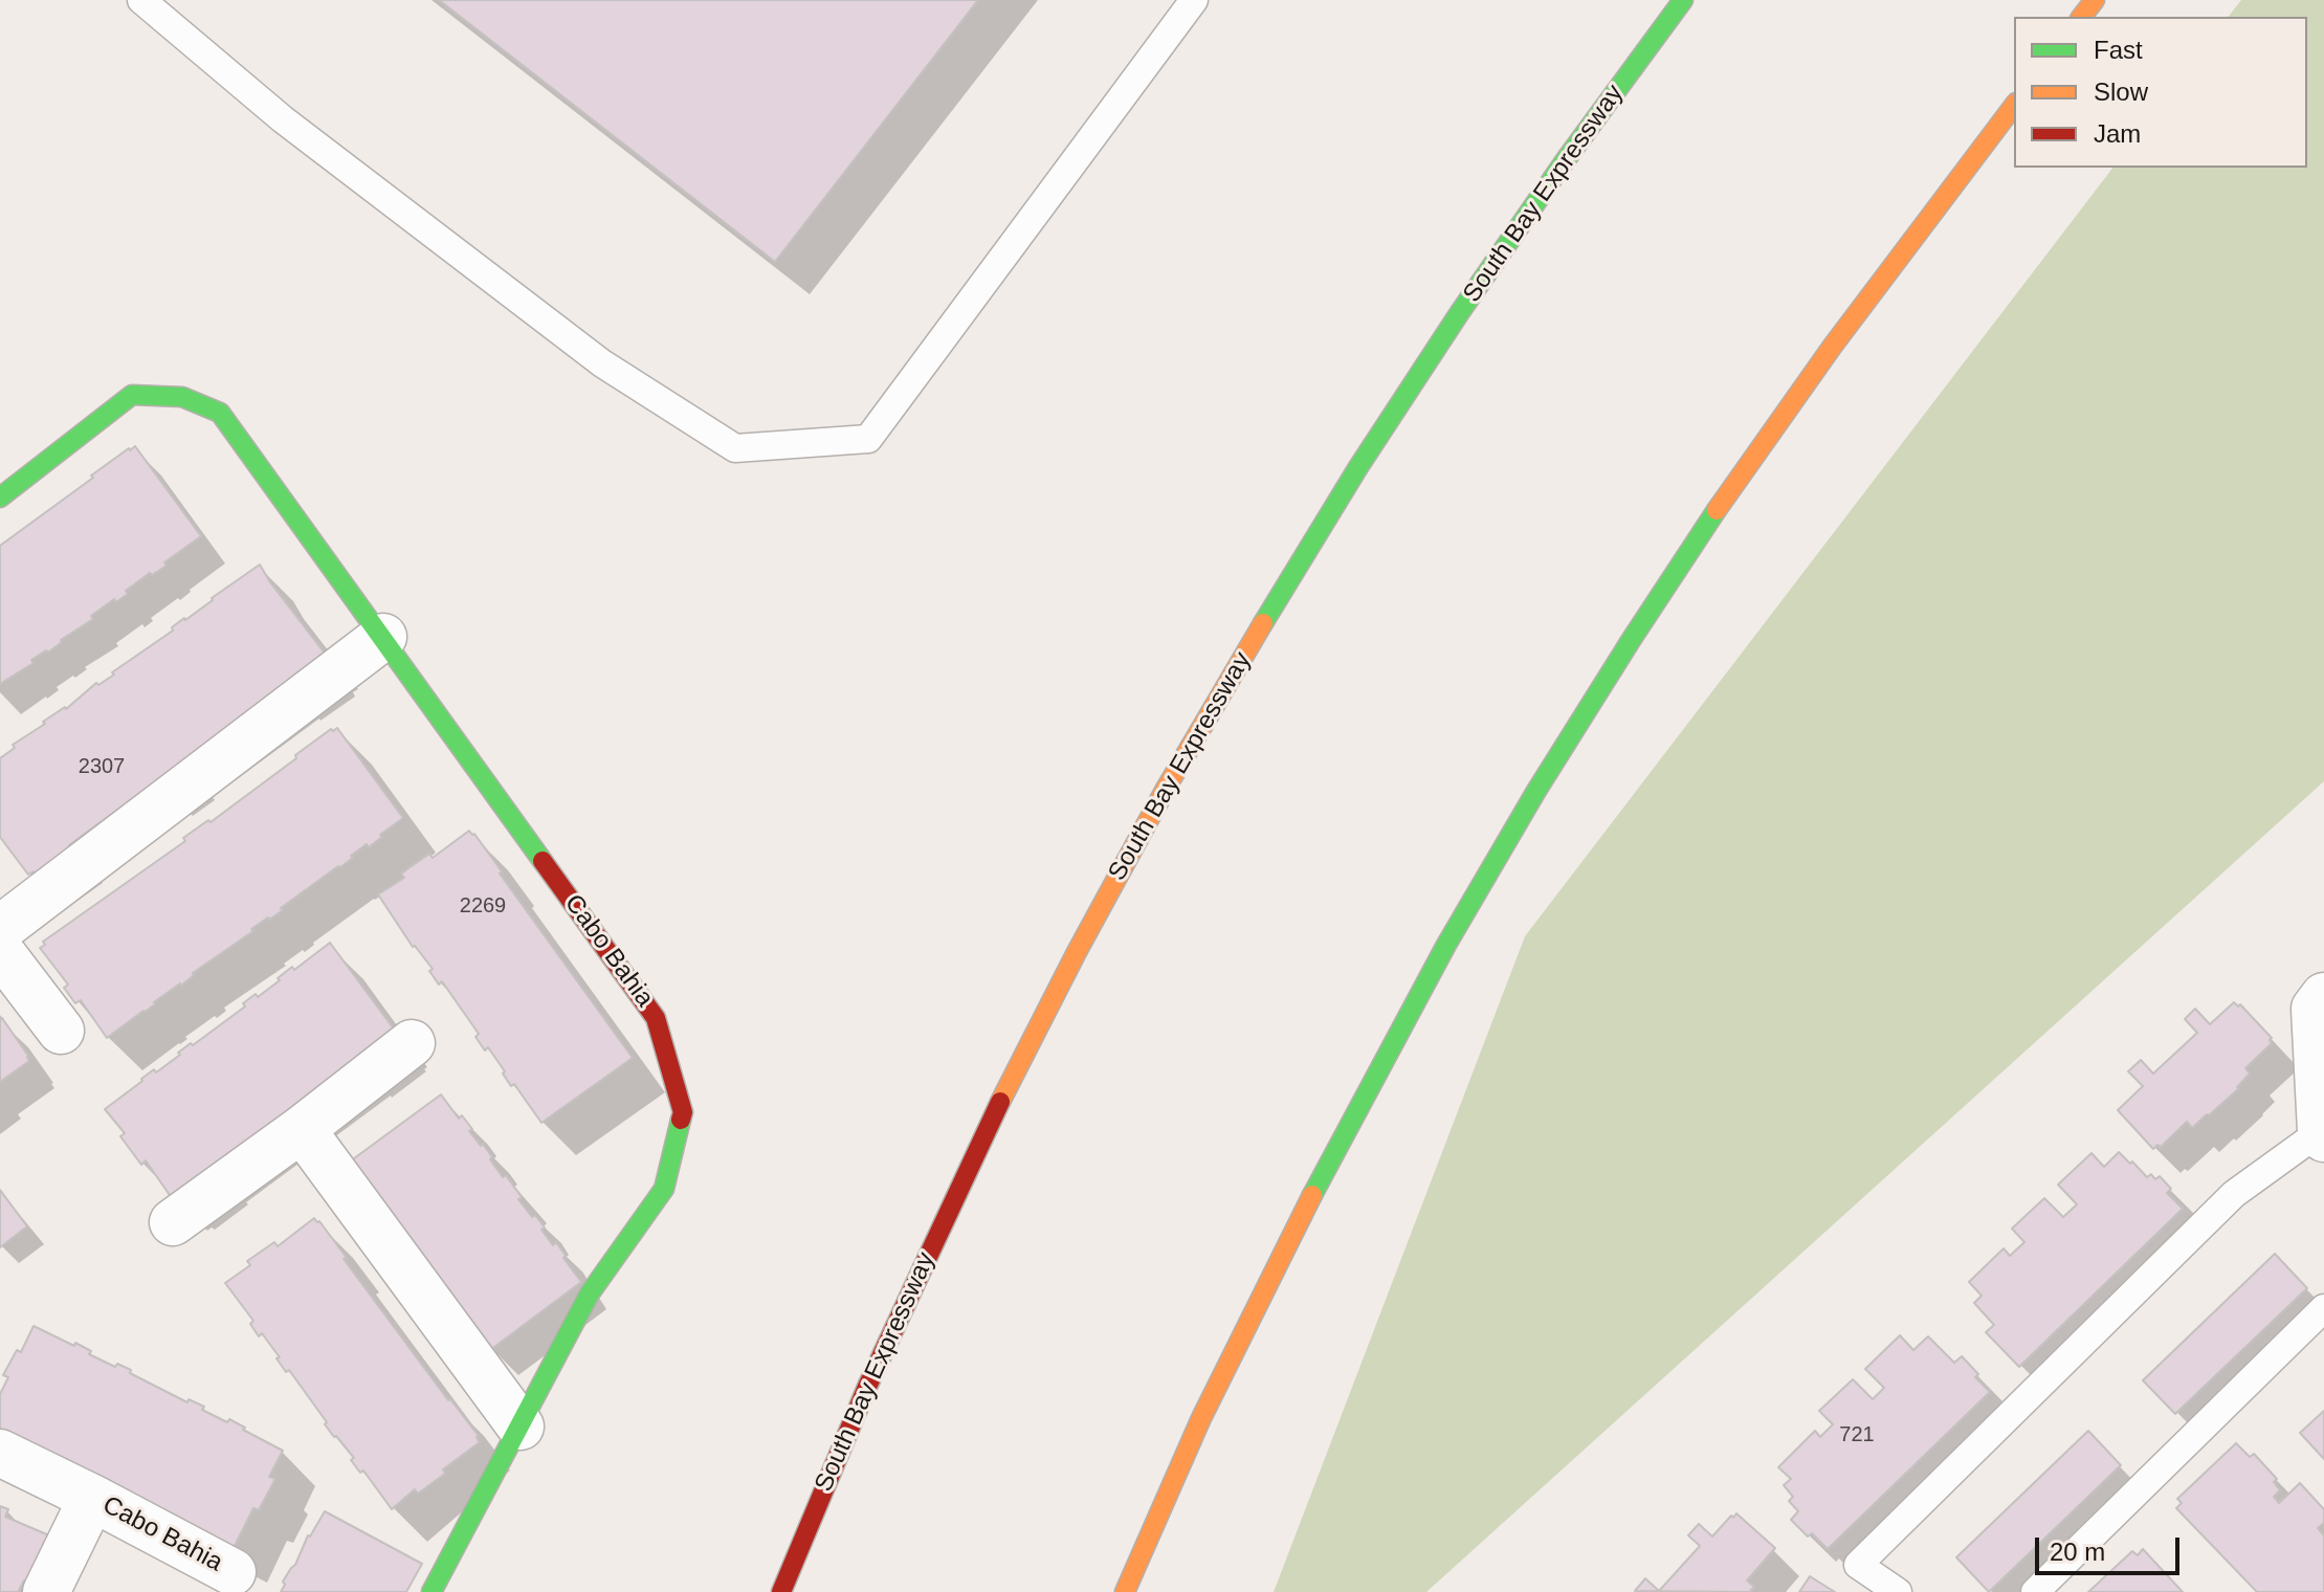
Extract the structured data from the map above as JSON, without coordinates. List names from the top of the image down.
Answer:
{
  "streets": {
    "main road": ["South Bay Expressway", "Cabo Bahia"]
  },
  "house_numbers": ["2307", "2269", "721"],
  "legend": ["Fast", "Slow", "Jam"],
  "scale_bar": "20 m"
}
